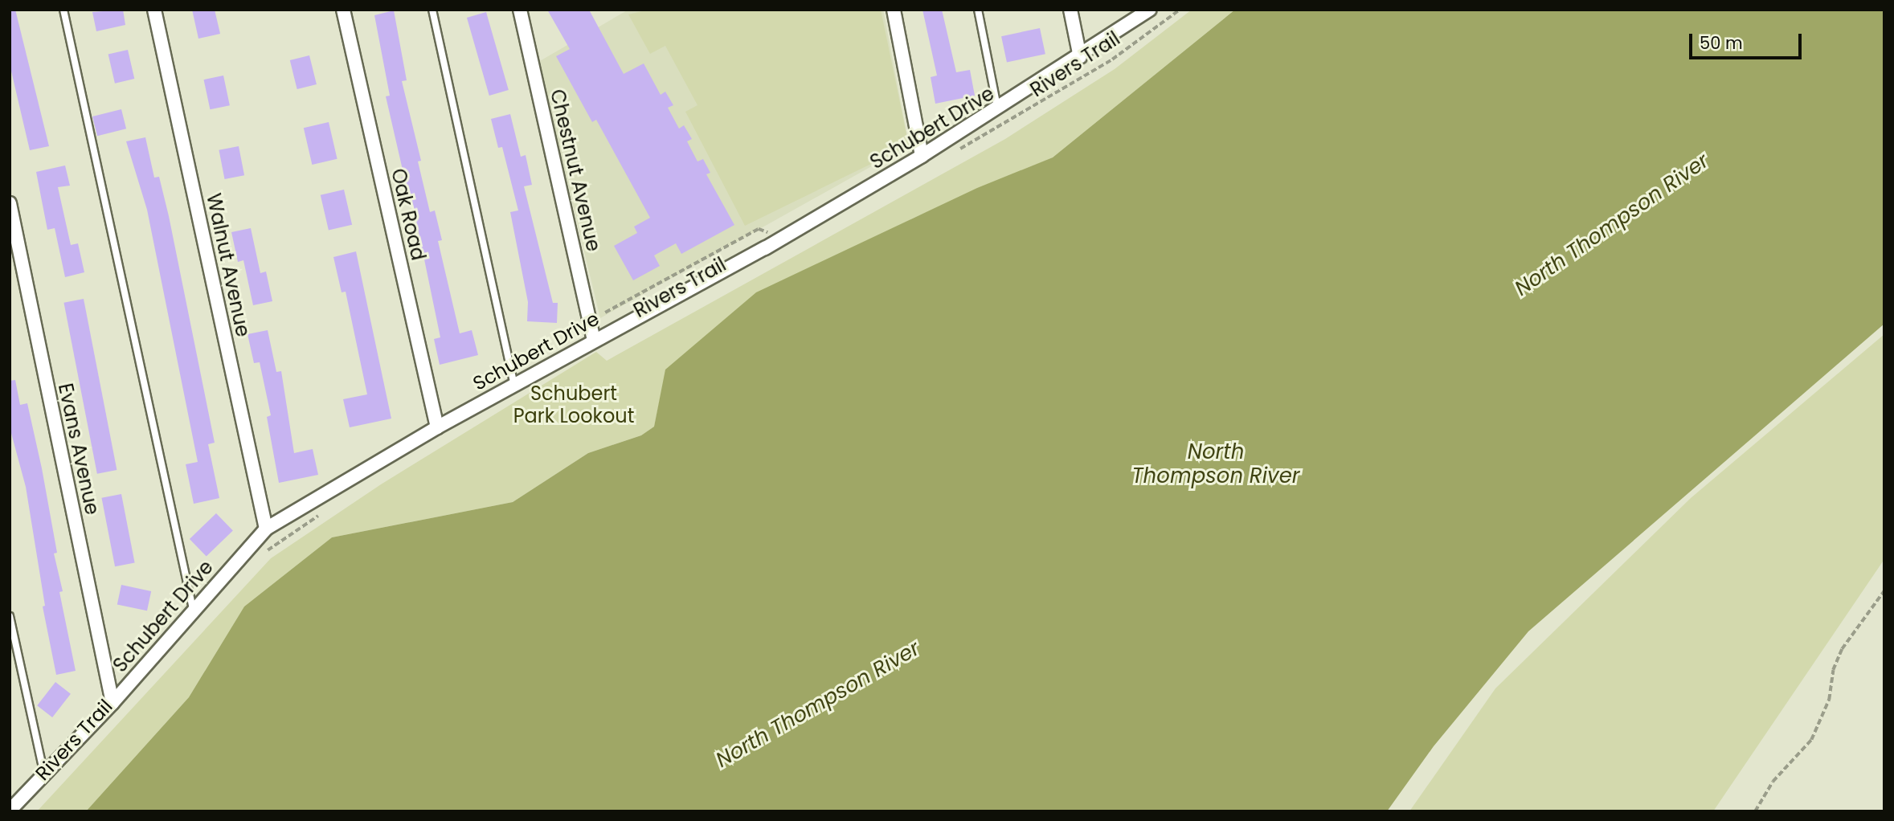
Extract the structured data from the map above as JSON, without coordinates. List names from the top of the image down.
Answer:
{
  "streets": {
    "street": [
      "Schubert Drive",
      "Chestnut Avenue",
      "Oak Road",
      "Walnut Avenue",
      "Evans Avenue"
    ],
    "path": ["Rivers Trail"]
  },
  "crossings": [
    ["Schubert Drive", "Chestnut Avenue"],
    ["Schubert Drive", "Oak Road"],
    ["Schubert Drive", "Walnut Avenue"],
    ["Schubert Drive", "Evans Avenue"]
  ],
  "water": ["North Thompson River"],
  "parks": ["Schubert Park Lookout"],
  "scale_bar": "50 m"
}
